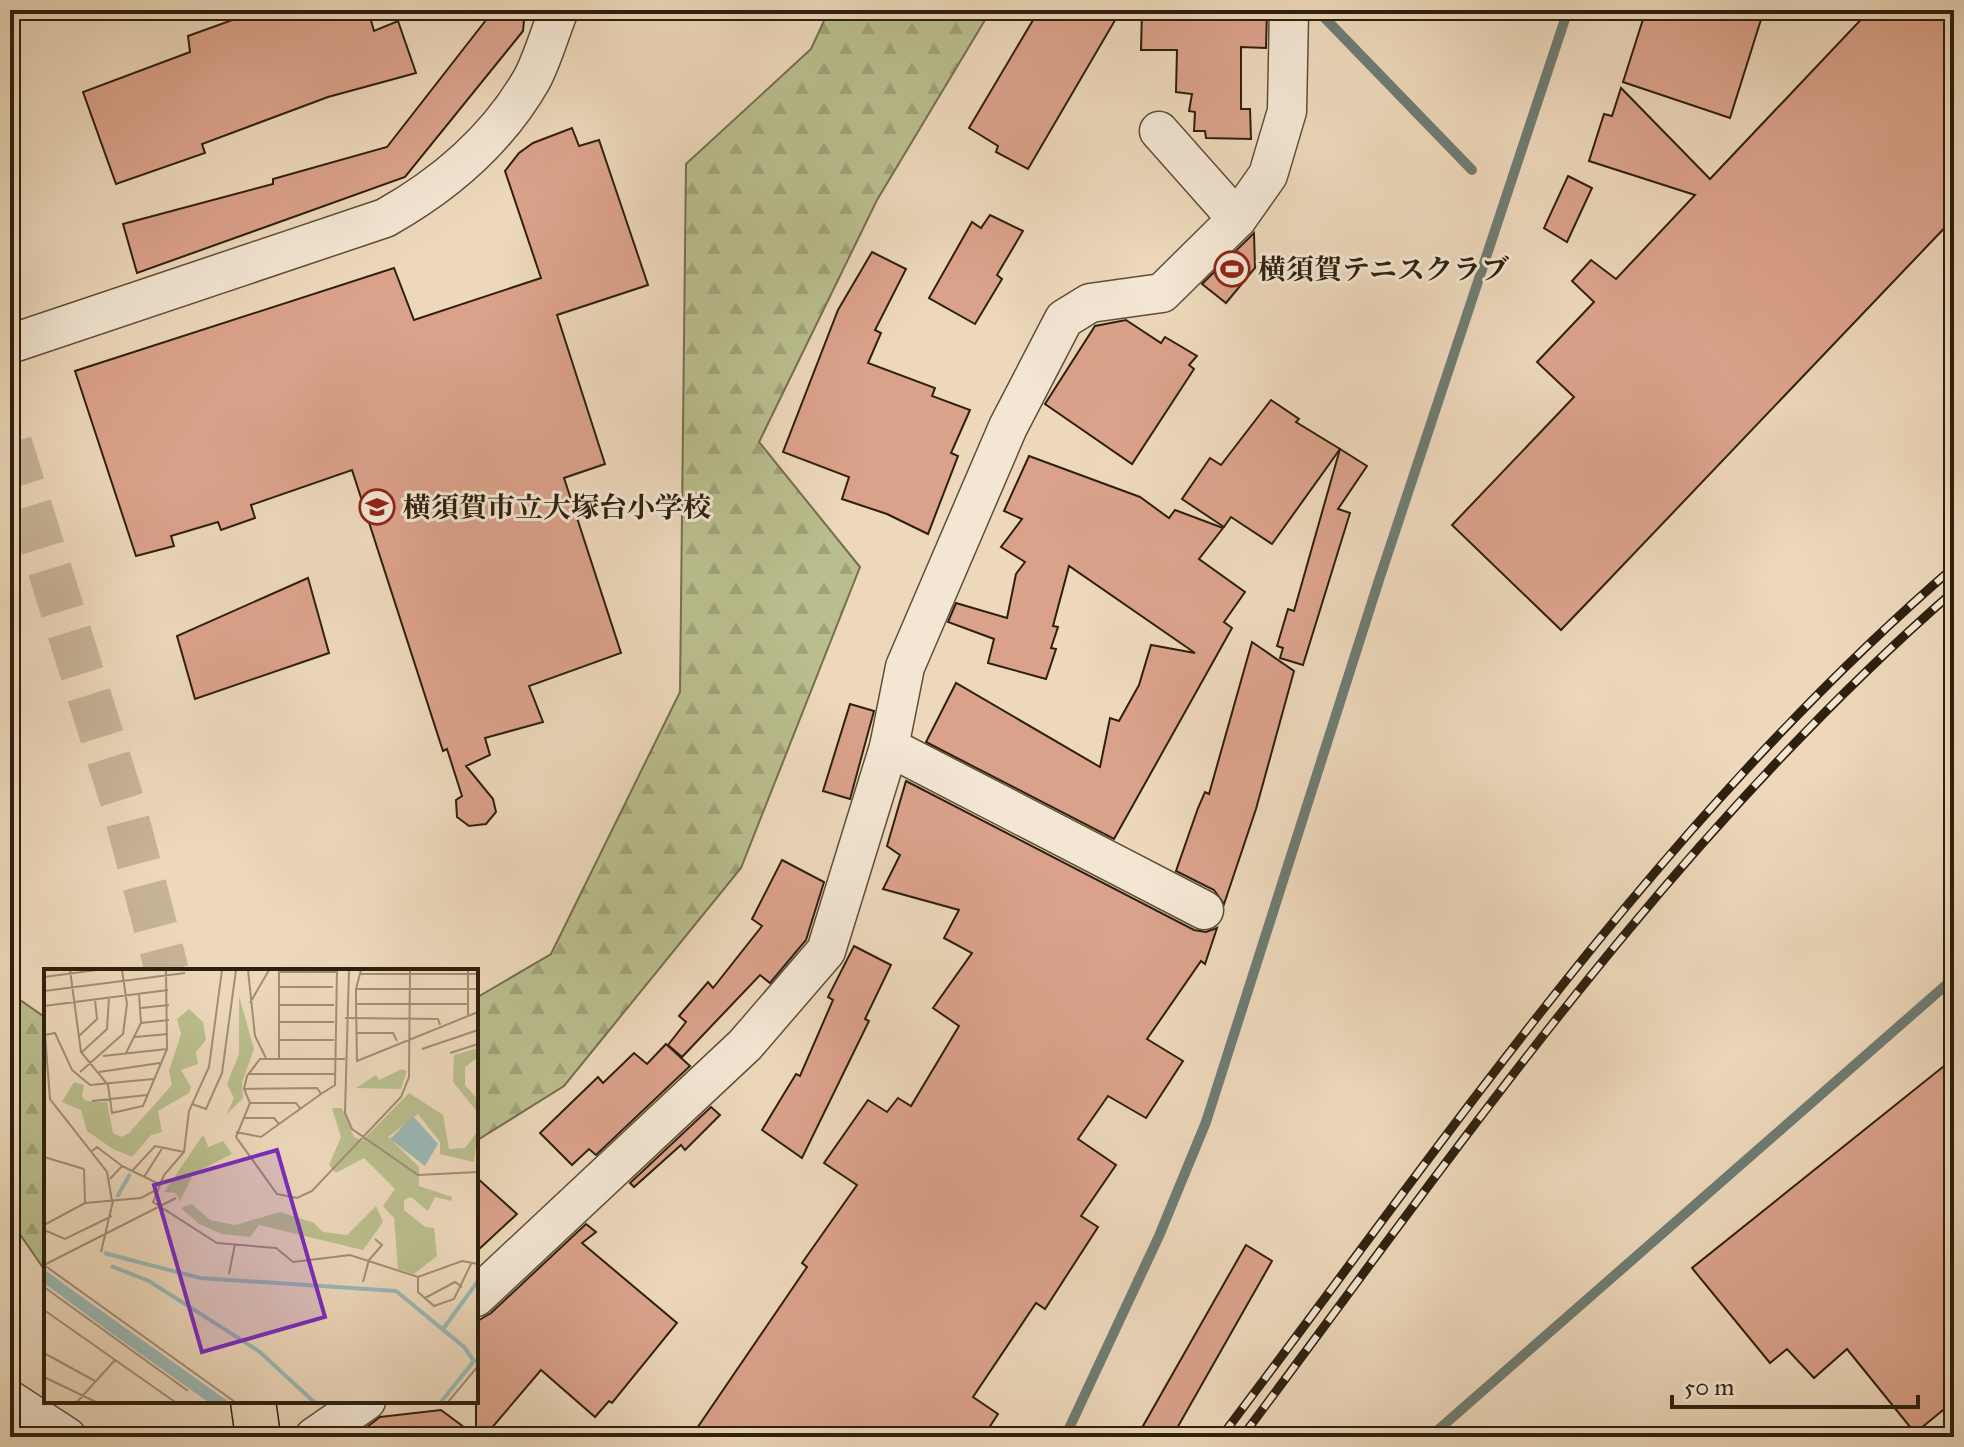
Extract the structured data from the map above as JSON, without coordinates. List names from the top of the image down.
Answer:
{
  "places": {
    "sports": ["横須賀テニスクラブ"],
    "school or university": ["横須賀市立大塚台小学校"]
  },
  "scale_bar": "50 m"
}
